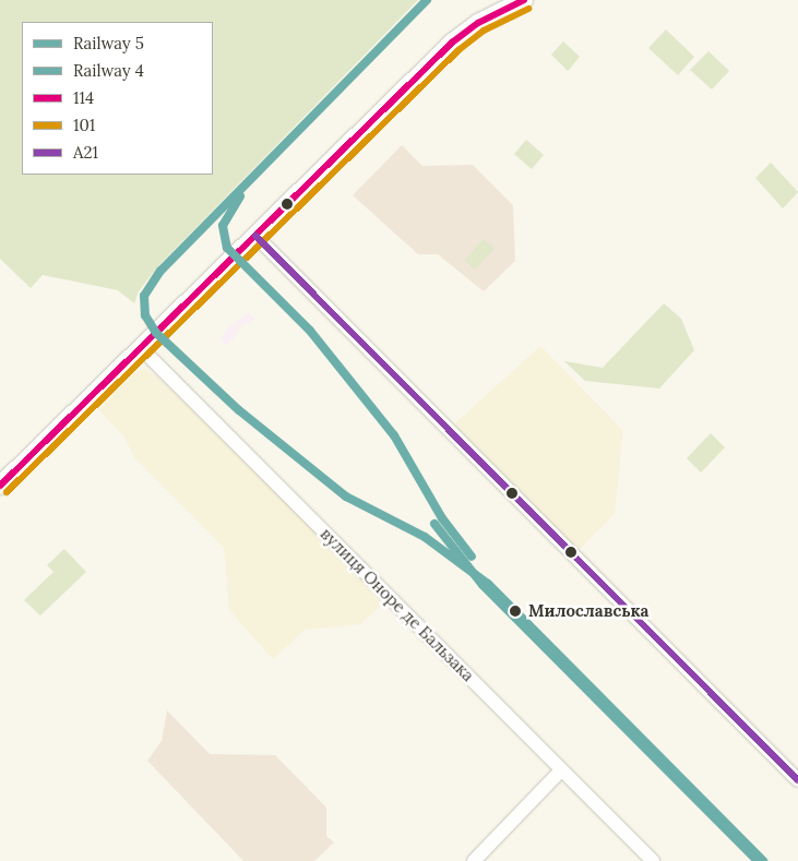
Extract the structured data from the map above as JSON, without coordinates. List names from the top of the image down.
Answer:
{
  "streets": {
    "street": ["вулиця Оноре де Бальзака"]
  },
  "places": ["Милославська"],
  "lines": [
    "rail line 5",
    "transit line 114",
    "transit line 101",
    "transit line А21",
    "rail line 4"
  ],
  "legend": [
    "Railway 5",
    "Railway 4",
    "114",
    "101",
    "А21"
  ]
}
